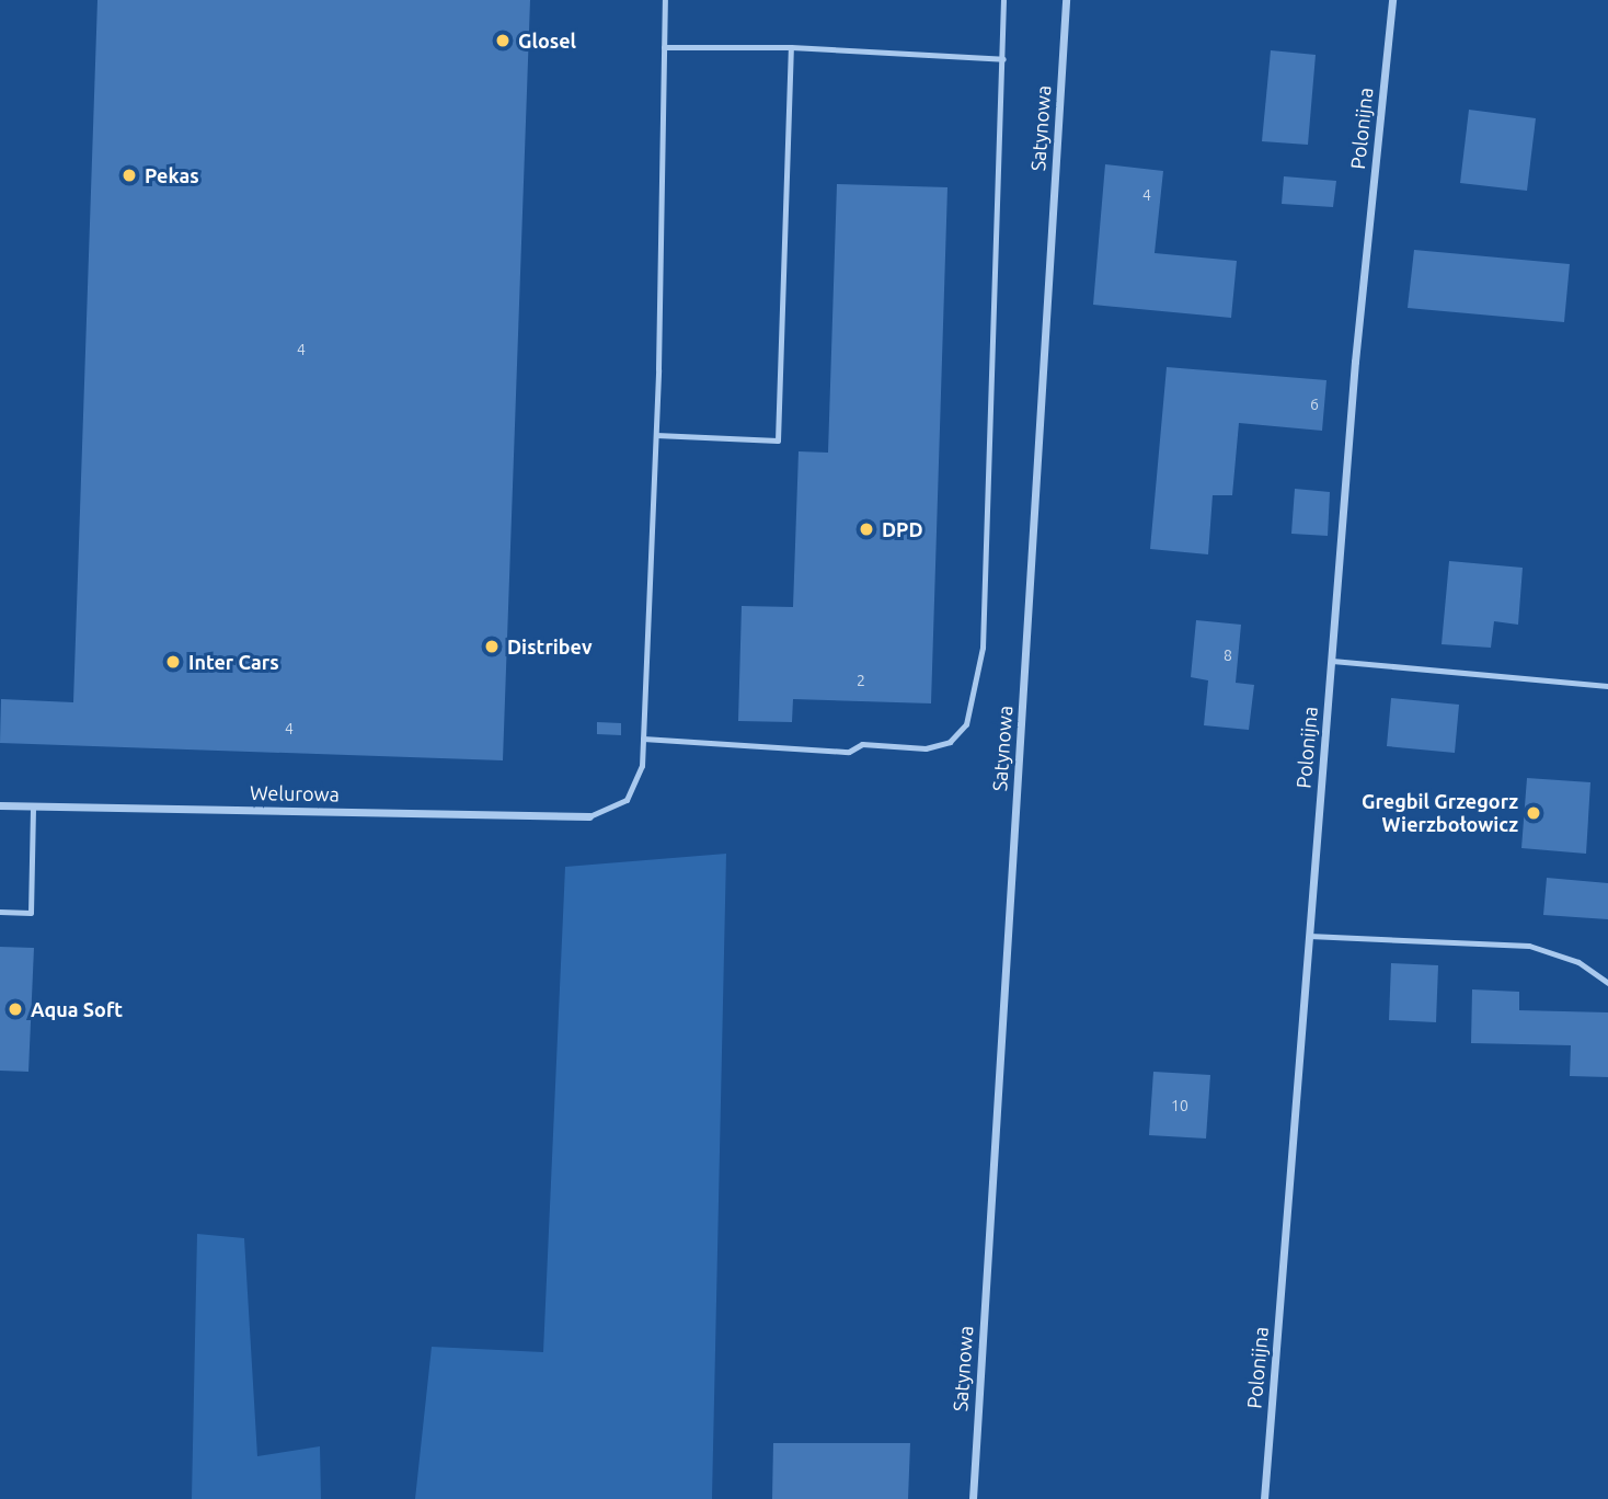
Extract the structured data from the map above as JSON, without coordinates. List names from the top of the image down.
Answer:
{
  "streets": {
    "street": ["Satynowa", "Polonijna", "Welurowa"]
  },
  "places": [
    "Glosel",
    "Pekas",
    "DPD",
    "Distribev",
    "Inter Cars",
    "Gregbil Grzegorz Wierzbołowicz",
    "Aqua Soft"
  ],
  "house_numbers": [
    "4",
    "4",
    "6",
    "8",
    "2",
    "4",
    "10"
  ]
}
